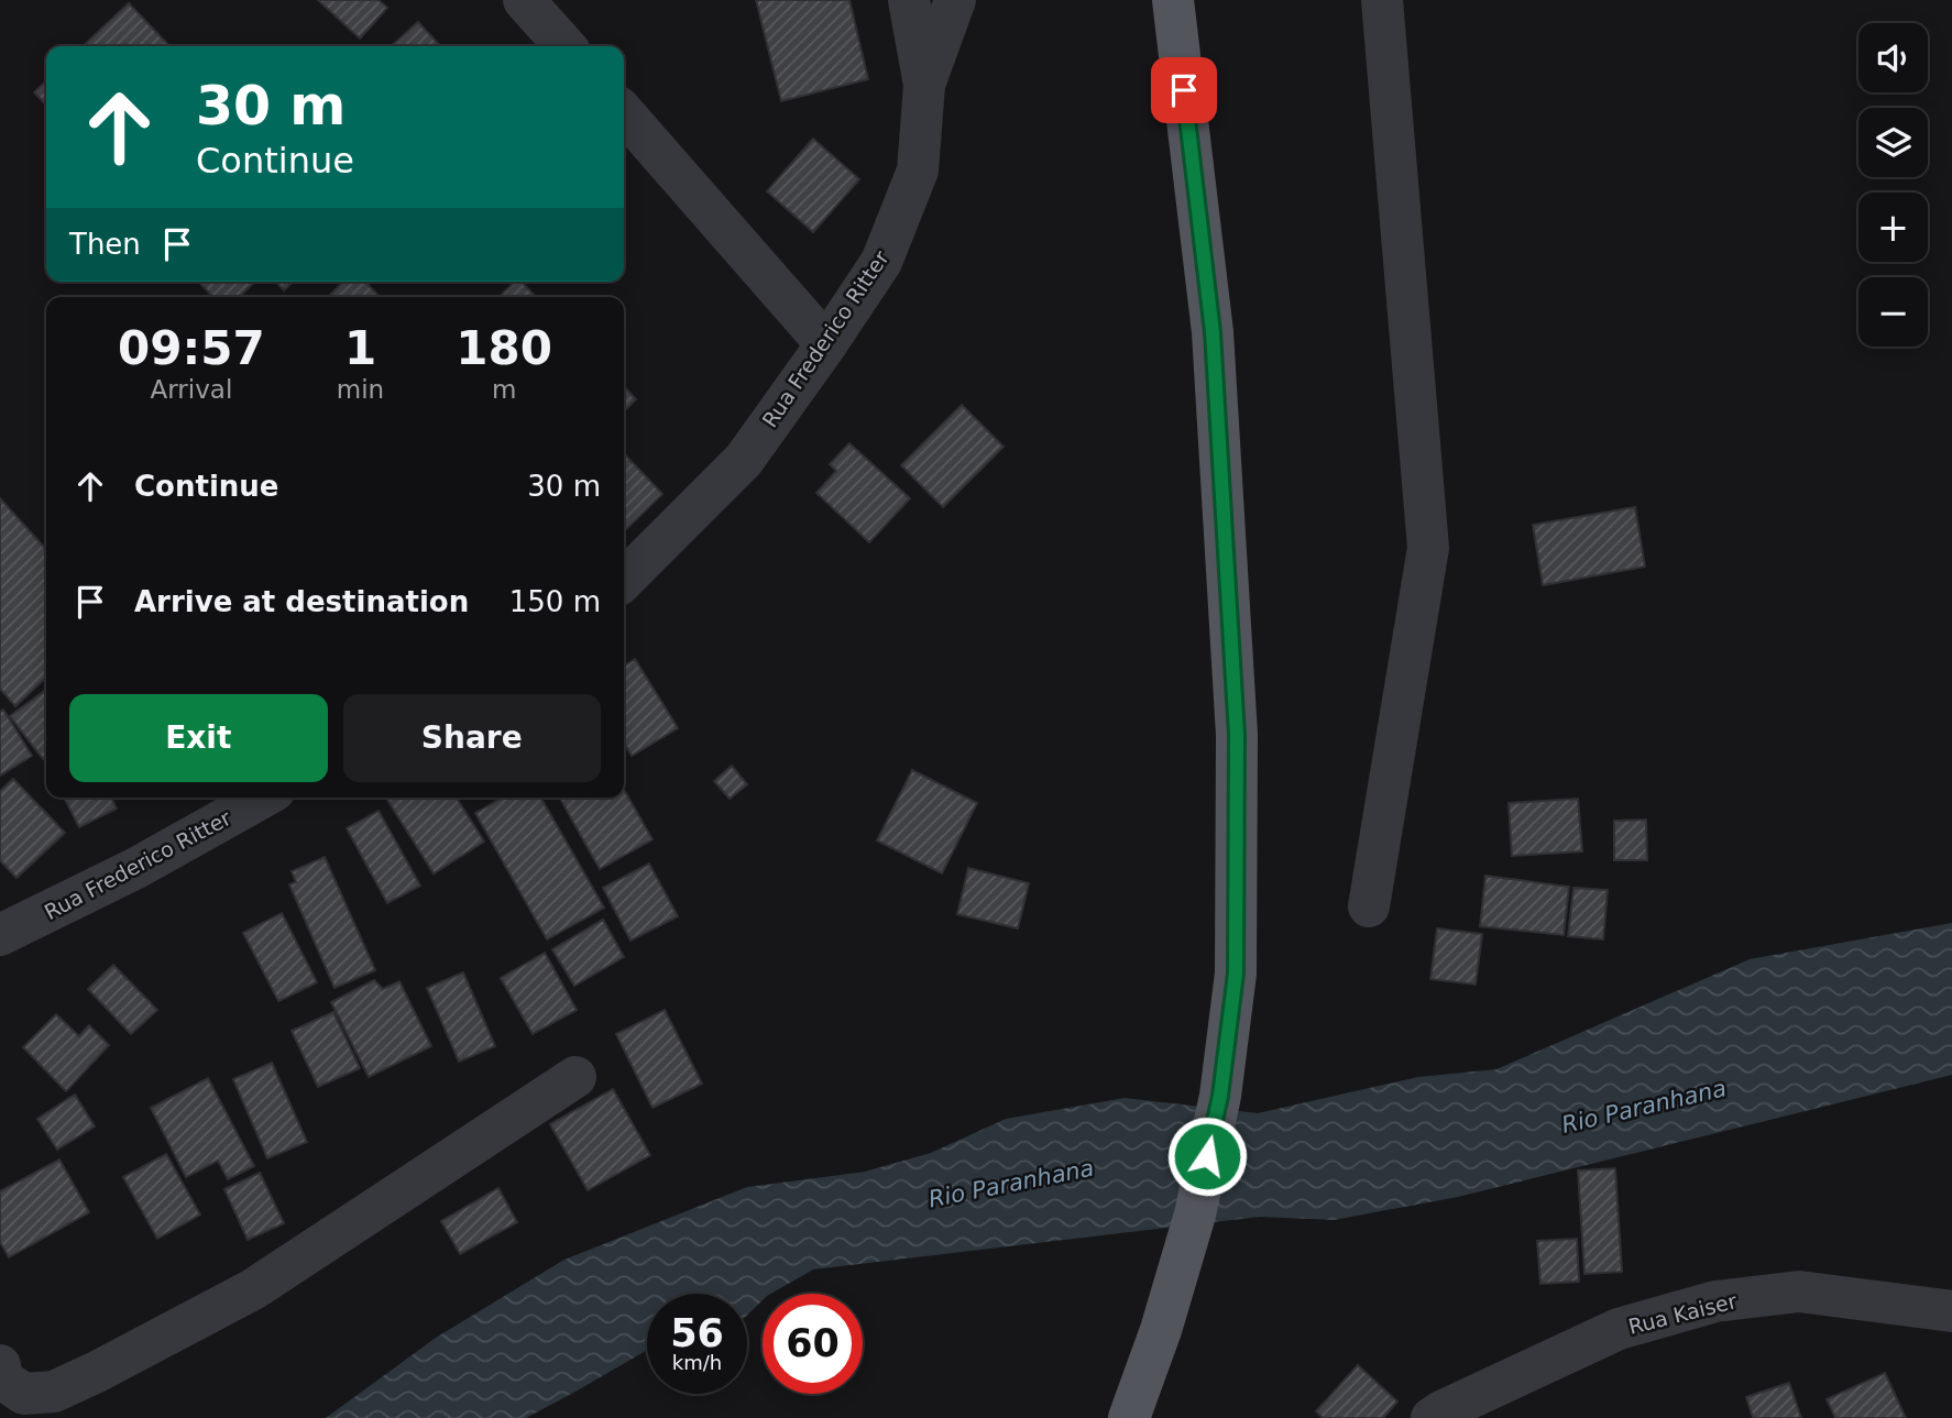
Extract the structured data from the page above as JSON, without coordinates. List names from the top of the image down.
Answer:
{
  "streets": {
    "street": ["Rua Frederico Ritter", "Rua Kaiser"]
  },
  "water": ["Rio Paranhana"],
  "page": {
    "map_buttons": ["+", "−"],
    "turn": ["30 m", "Continue"],
    "then": "Then",
    "eta": [
      "09:57",
      "Arrival",
      "1",
      "min",
      "180",
      "m"
    ],
    "list": [
      {
        "name": "Continue",
        "value": "30 m"
      },
      {
        "name": "Arrive at destination",
        "value": "150 m"
      }
    ],
    "buttons": ["Exit", "Share"],
    "speed": "56 km/h",
    "limit": "60"
  }
}
